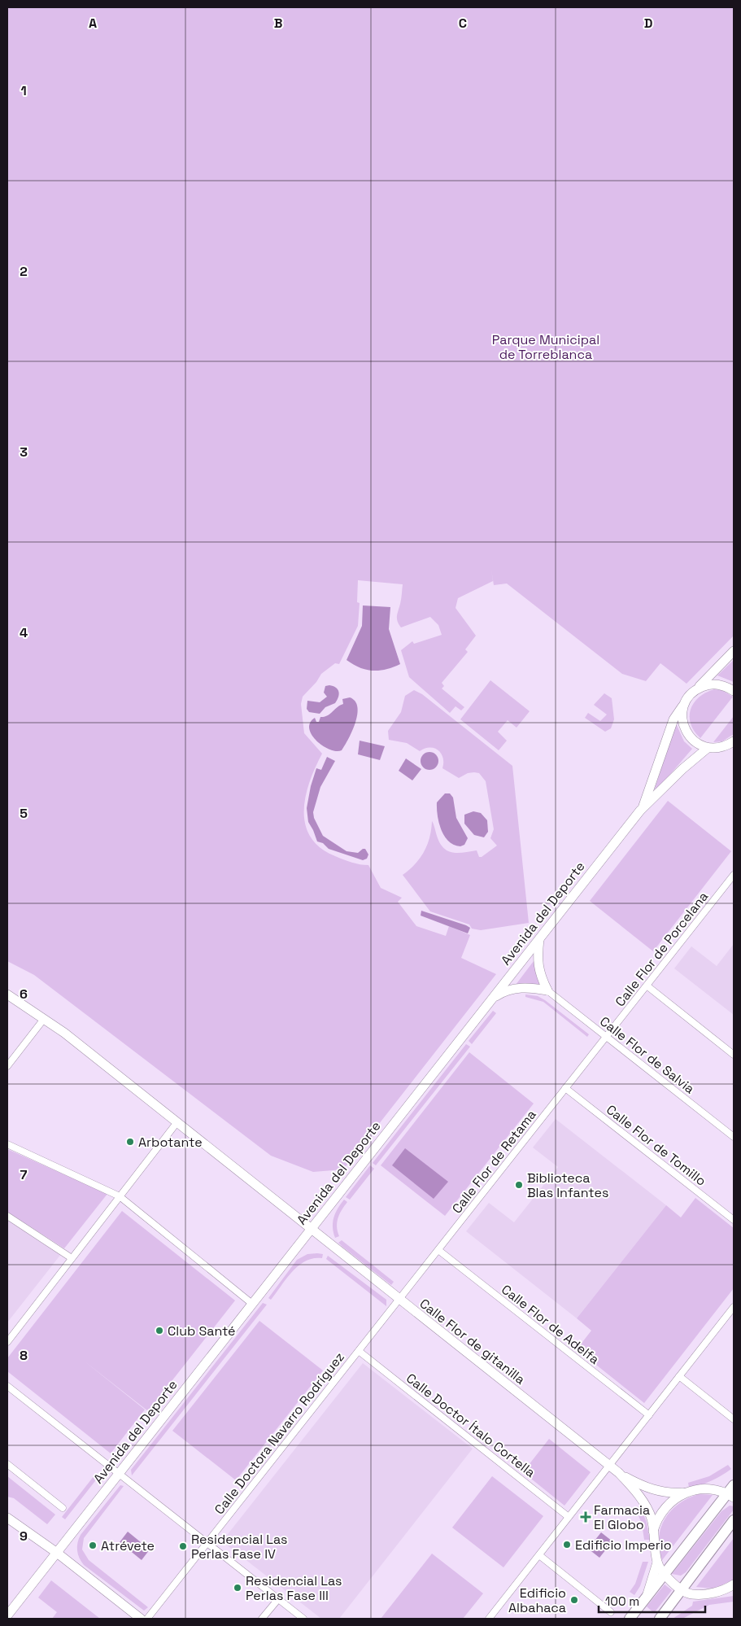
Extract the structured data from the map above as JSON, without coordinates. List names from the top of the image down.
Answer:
{
  "streets": {
    "street": [
      "Avenida del Deporte",
      "Calle Flor de Porcelana",
      "Calle Flor de Salvia",
      "Calle Flor de Tomillo",
      "Calle Flor de Retama",
      "Calle Flor de Adelfa",
      "Calle Flor de gitanilla",
      "Calle Doctor Ítalo Cortella",
      "Calle Doctora Navarro Rodríguez"
    ]
  },
  "crossings": [
    ["Avenida del Deporte", "Calle Flor de gitanilla"],
    ["Calle Flor de Porcelana", "Calle Flor de Salvia"],
    ["Calle Flor de Porcelana", "Calle Flor de Retama"],
    ["Calle Flor de Salvia", "Calle Flor de Retama"],
    ["Calle Flor de Tomillo", "Calle Flor de Retama"],
    ["Calle Flor de Retama", "Calle Flor de Adelfa"],
    ["Calle Flor de Retama", "Calle Flor de gitanilla"],
    ["Calle Flor de Retama", "Calle Doctora Navarro Rodríguez"],
    ["Calle Flor de gitanilla", "Calle Doctora Navarro Rodríguez"],
    ["Calle Doctor Ítalo Cortella", "Calle Doctora Navarro Rodríguez"]
  ],
  "parks": ["Parque Municipal de Torreblanca"],
  "places": {
    "other": [
      "Arbotante",
      "Biblioteca Blas Infantes",
      "Club Santé",
      "Edificio Imperio",
      "Atrévete",
      "Residencial Las Perlas Fase IV",
      "Residencial Las Perlas Fase III",
      "Edificio Albahaca"
    ],
    "health": ["Farmacia El Globo"]
  },
  "scale_bar": "100 m",
  "grid": {
    "columns": [
      "A",
      "B",
      "C",
      "D"
    ],
    "rows": [
      "1",
      "2",
      "3",
      "4",
      "5",
      "6",
      "7",
      "8",
      "9"
    ]
  }
}
